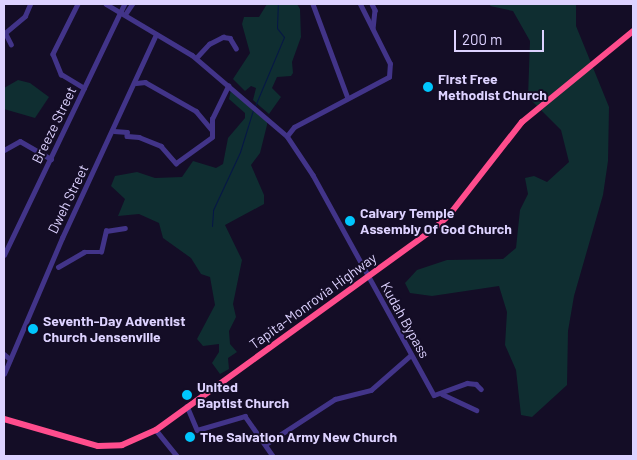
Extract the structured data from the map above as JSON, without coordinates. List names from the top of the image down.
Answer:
{
  "streets": {
    "highway": ["Tapita-Monrovia Highway"],
    "street": ["Breeze Street", "Dweh Street", "Kudah Bypass"]
  },
  "crossings": [
    ["Breeze Street", "Kudah Bypass"],
    ["Dweh Street", "Kudah Bypass"],
    ["Tapita-Monrovia Highway", "Kudah Bypass"]
  ],
  "places": [
    "First Free Methodist Church",
    "Calvary Temple Assembly Of God Church",
    "Seventh-Day Adventist Church Jensenville",
    "United Baptist Church",
    "The Salvation Army New Church"
  ],
  "scale_bar": "200 m"
}
